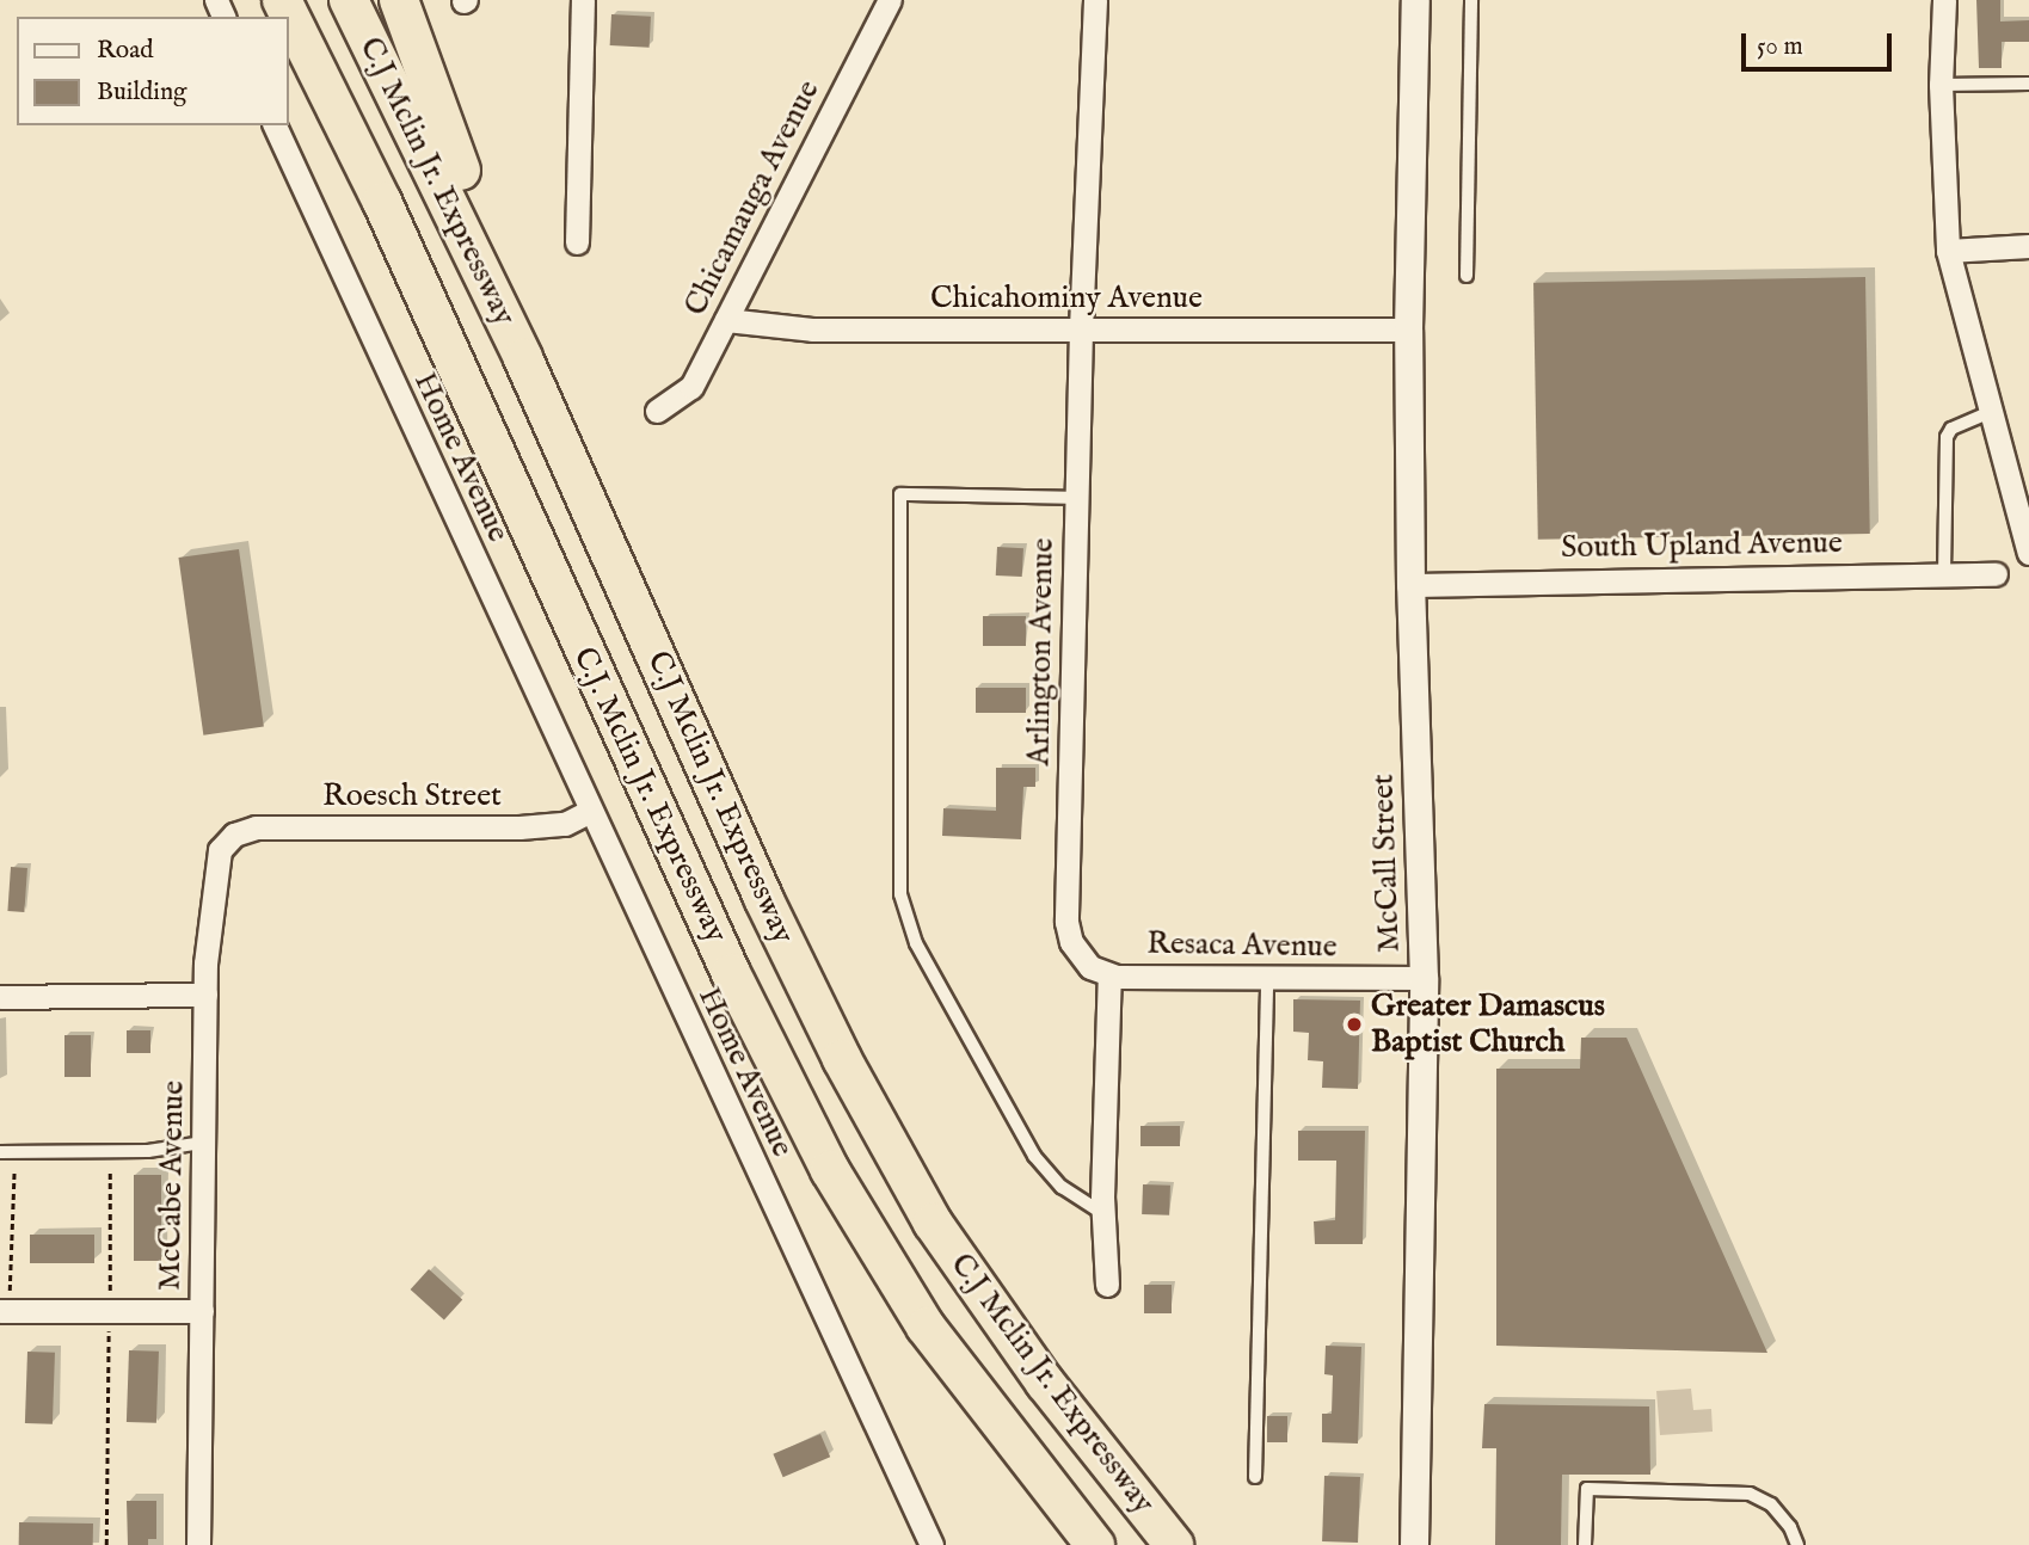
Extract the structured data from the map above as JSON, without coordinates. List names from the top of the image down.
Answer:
{
  "streets": {
    "highway": ["C.J Mclin Jr. Expressway", "C.J. Mclin Jr. Expressway"],
    "street": [
      "Chicamauga Avenue",
      "Chicahominy Avenue",
      "Home Avenue",
      "South Upland Avenue",
      "Arlington Avenue",
      "Roesch Street",
      "McCall Street",
      "Resaca Avenue",
      "McCabe Avenue"
    ]
  },
  "crossings": [
    ["Chicamauga Avenue", "Chicahominy Avenue"],
    ["Chicahominy Avenue", "Arlington Avenue"],
    ["Chicahominy Avenue", "McCall Street"],
    ["Home Avenue", "Roesch Street"],
    ["South Upland Avenue", "McCall Street"],
    ["Arlington Avenue", "Resaca Avenue"],
    ["Roesch Street", "McCabe Avenue"],
    ["McCall Street", "Resaca Avenue"]
  ],
  "places": ["Greater Damascus Baptist Church"],
  "legend": ["Road", "Building"],
  "scale_bar": "50 m"
}
